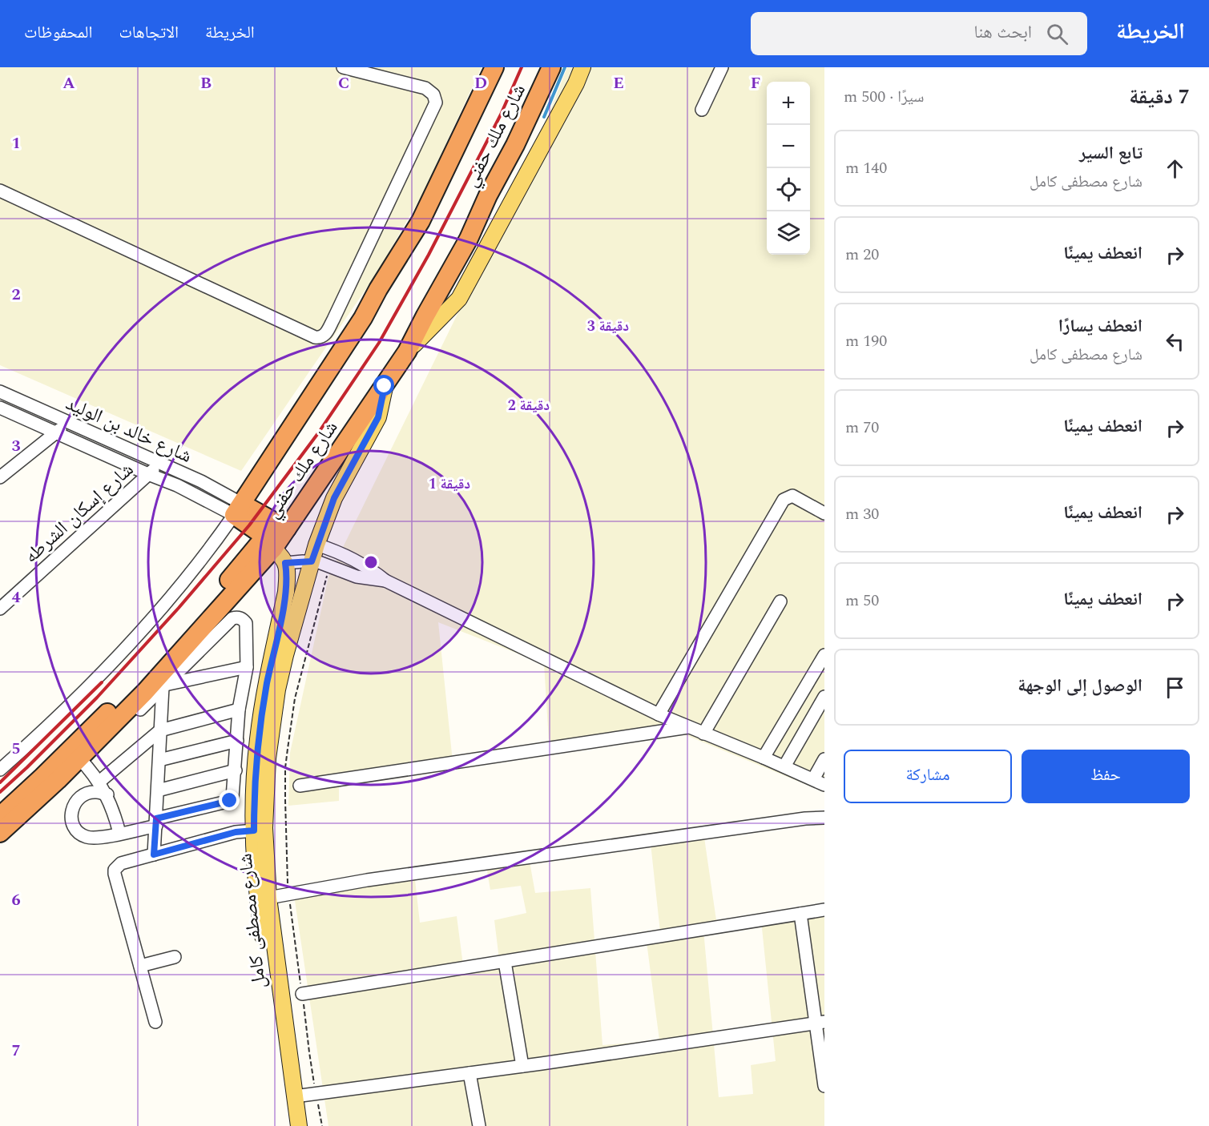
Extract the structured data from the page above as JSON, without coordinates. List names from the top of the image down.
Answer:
{
  "streets": {
    "highway": ["شارع ملك حفني"],
    "main road": ["شارع مصطفى كامل"],
    "street": ["شارع خالد بن الوليد", "شارع إسكان الشرطه"]
  },
  "crossings": [
    ["شارع ملك حفني", "شارع خالد بن الوليد"],
    ["شارع ملك حفني", "شارع مصطفى كامل"],
    ["شارع خالد بن الوليد", "شارع إسكان الشرطه"]
  ],
  "page": {
    "header": "الخريطة",
    "search": "ابحث هنا",
    "nav": ["الخريطة", "الاتجاهات", "المحفوظات"],
    "heading": ["7 دقيقة", "سيرًا · 500 m"],
    "map_buttons": ["+", "−"],
    "list": [
      ["تابع السير", "شارع مصطفى كامل", "140 m"],
      ["انعطف يمينًا", "20 m"],
      ["انعطف يسارًا", "شارع مصطفى كامل", "190 m"],
      ["انعطف يمينًا", "70 m"],
      ["انعطف يمينًا", "30 m"],
      ["انعطف يمينًا", "50 m"],
      "الوصول إلى الوجهة"
    ],
    "buttons": ["حفظ", "مشاركة"]
  },
  "grid": {
    "columns": [
      "A",
      "B",
      "C",
      "D",
      "E",
      "F"
    ],
    "rows": [
      "1",
      "2",
      "3",
      "4",
      "5",
      "6",
      "7"
    ]
  },
  "rings": ["3 دقيقة", "2 دقيقة", "1 دقيقة"]
}
